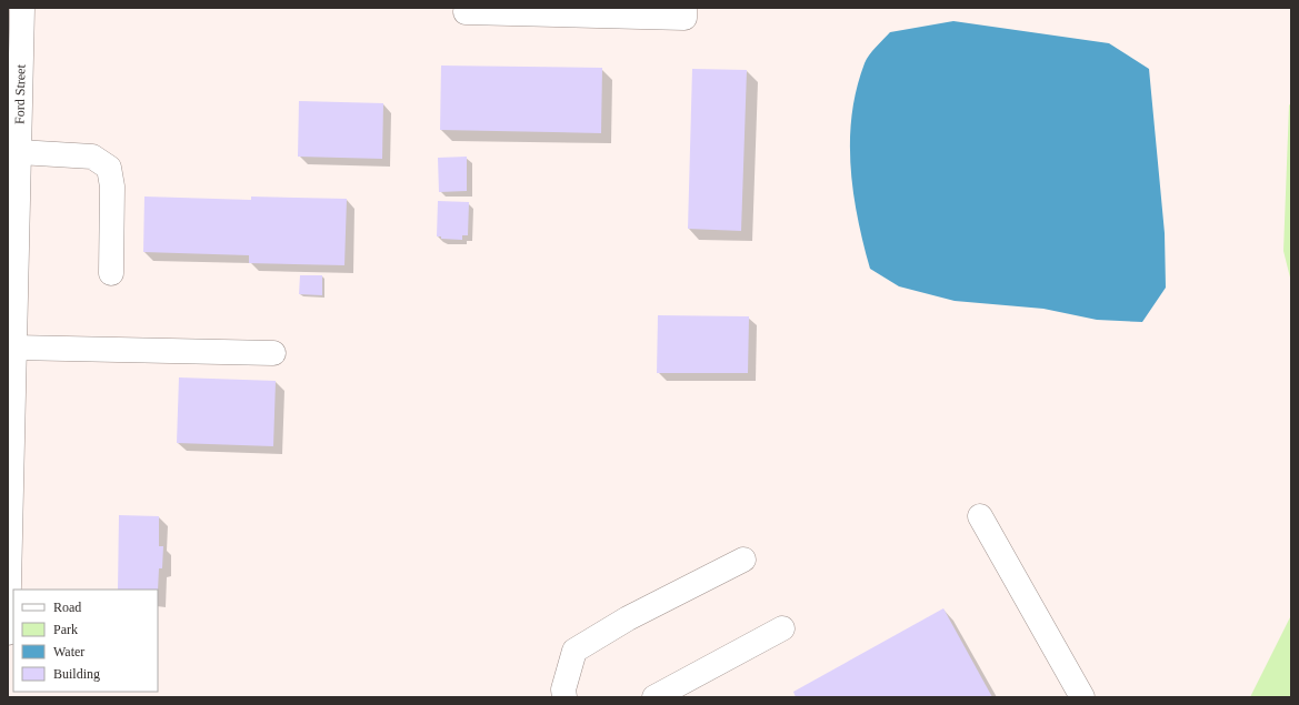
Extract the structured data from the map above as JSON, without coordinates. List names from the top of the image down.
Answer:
{
  "streets": {
    "street": ["Ford Street"]
  },
  "legend": [
    "Road",
    "Park",
    "Water",
    "Building"
  ]
}
